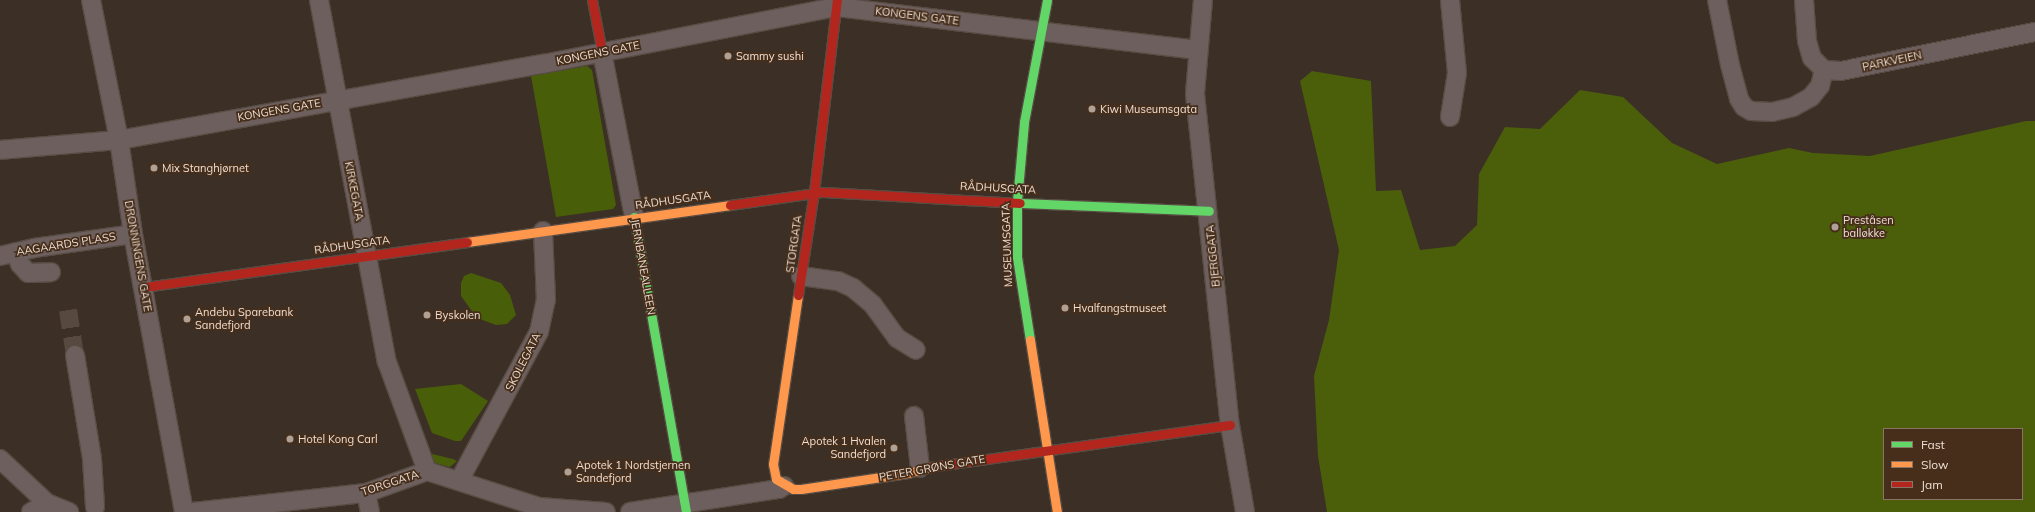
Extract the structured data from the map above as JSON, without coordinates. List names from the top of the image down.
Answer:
{
  "streets": {
    "street": [
      "KONGENS GATE",
      "PARKVEIEN",
      "RÅDHUSGATA",
      "KIRKEGATA",
      "AAGAARDS PLASS",
      "STORGATA",
      "MUSEUMSGATA",
      "DRONNINGENS GATE",
      "BJERGGATA",
      "JERNBANEALLEEN",
      "SKOLEGATA",
      "PETER GRØNS GATE",
      "TORGGATA"
    ]
  },
  "crossings": [
    ["KONGENS GATE", "KIRKEGATA"],
    ["KONGENS GATE", "STORGATA"],
    ["KONGENS GATE", "MUSEUMSGATA"],
    ["KONGENS GATE", "DRONNINGENS GATE"],
    ["KONGENS GATE", "BJERGGATA"],
    ["KONGENS GATE", "JERNBANEALLEEN"],
    ["RÅDHUSGATA", "KIRKEGATA"],
    ["RÅDHUSGATA", "STORGATA"],
    ["RÅDHUSGATA", "MUSEUMSGATA"],
    ["RÅDHUSGATA", "DRONNINGENS GATE"],
    ["RÅDHUSGATA", "BJERGGATA"],
    ["RÅDHUSGATA", "JERNBANEALLEEN"],
    ["RÅDHUSGATA", "SKOLEGATA"],
    ["KIRKEGATA", "TORGGATA"],
    ["AAGAARDS PLASS", "DRONNINGENS GATE"],
    ["STORGATA", "PETER GRØNS GATE"],
    ["MUSEUMSGATA", "PETER GRØNS GATE"],
    ["BJERGGATA", "PETER GRØNS GATE"],
    ["JERNBANEALLEEN", "PETER GRØNS GATE"],
    ["SKOLEGATA", "TORGGATA"]
  ],
  "places": [
    "Sammy sushi",
    "Kiwi Museumsgata",
    "Mix Stanghjørnet",
    "Preståsen balløkke",
    "Hvalfangstmuseet",
    "Byskolen",
    "Andebu Sparebank Sandefjord",
    "Hotel Kong Carl",
    "Apotek 1 Hvalen Sandefjord",
    "Apotek 1 Nordstjernen Sandefjord"
  ],
  "legend": ["Fast", "Slow", "Jam"]
}
